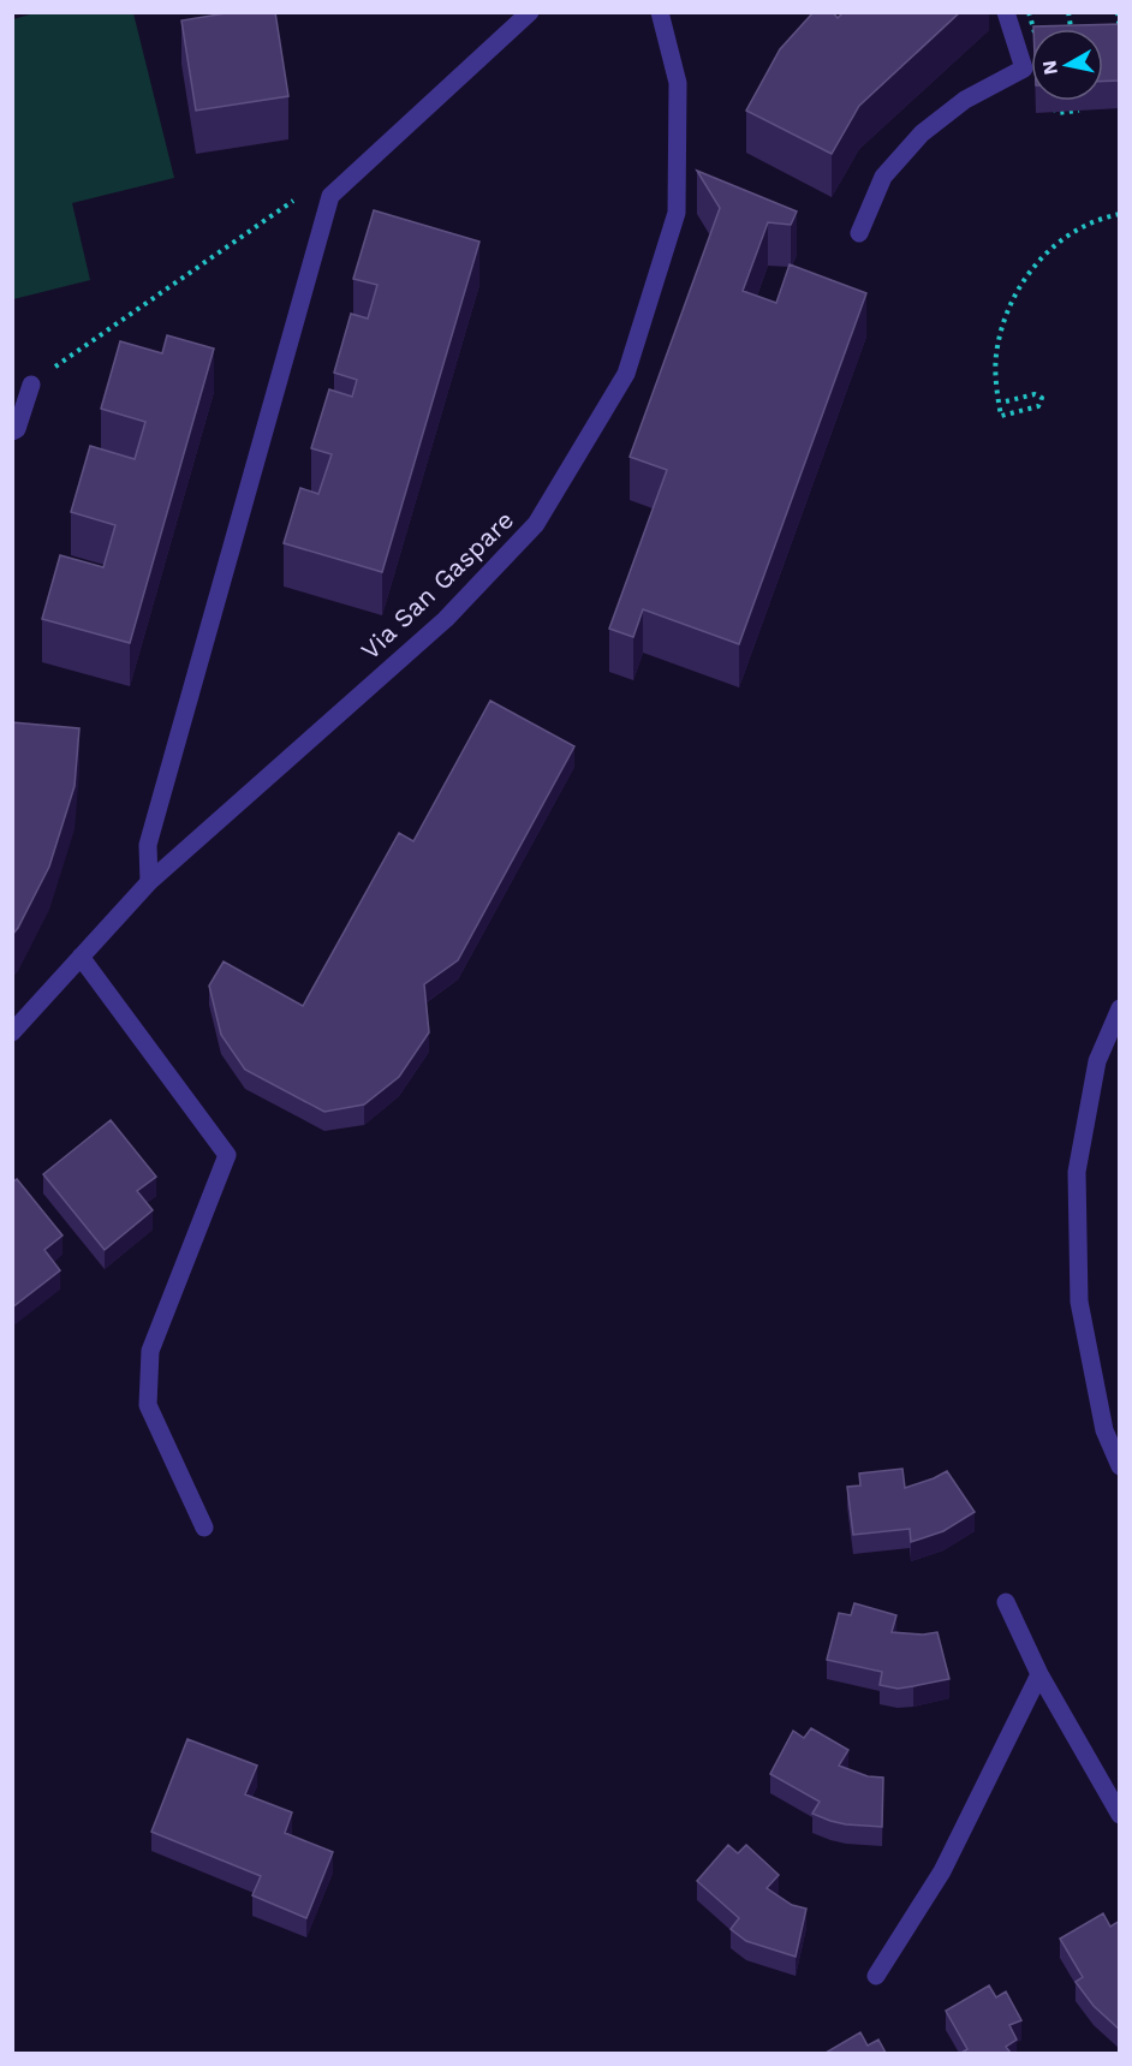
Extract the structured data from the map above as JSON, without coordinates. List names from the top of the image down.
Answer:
{
  "streets": {
    "street": ["Via San Gaspare"]
  },
  "north": "left"
}
